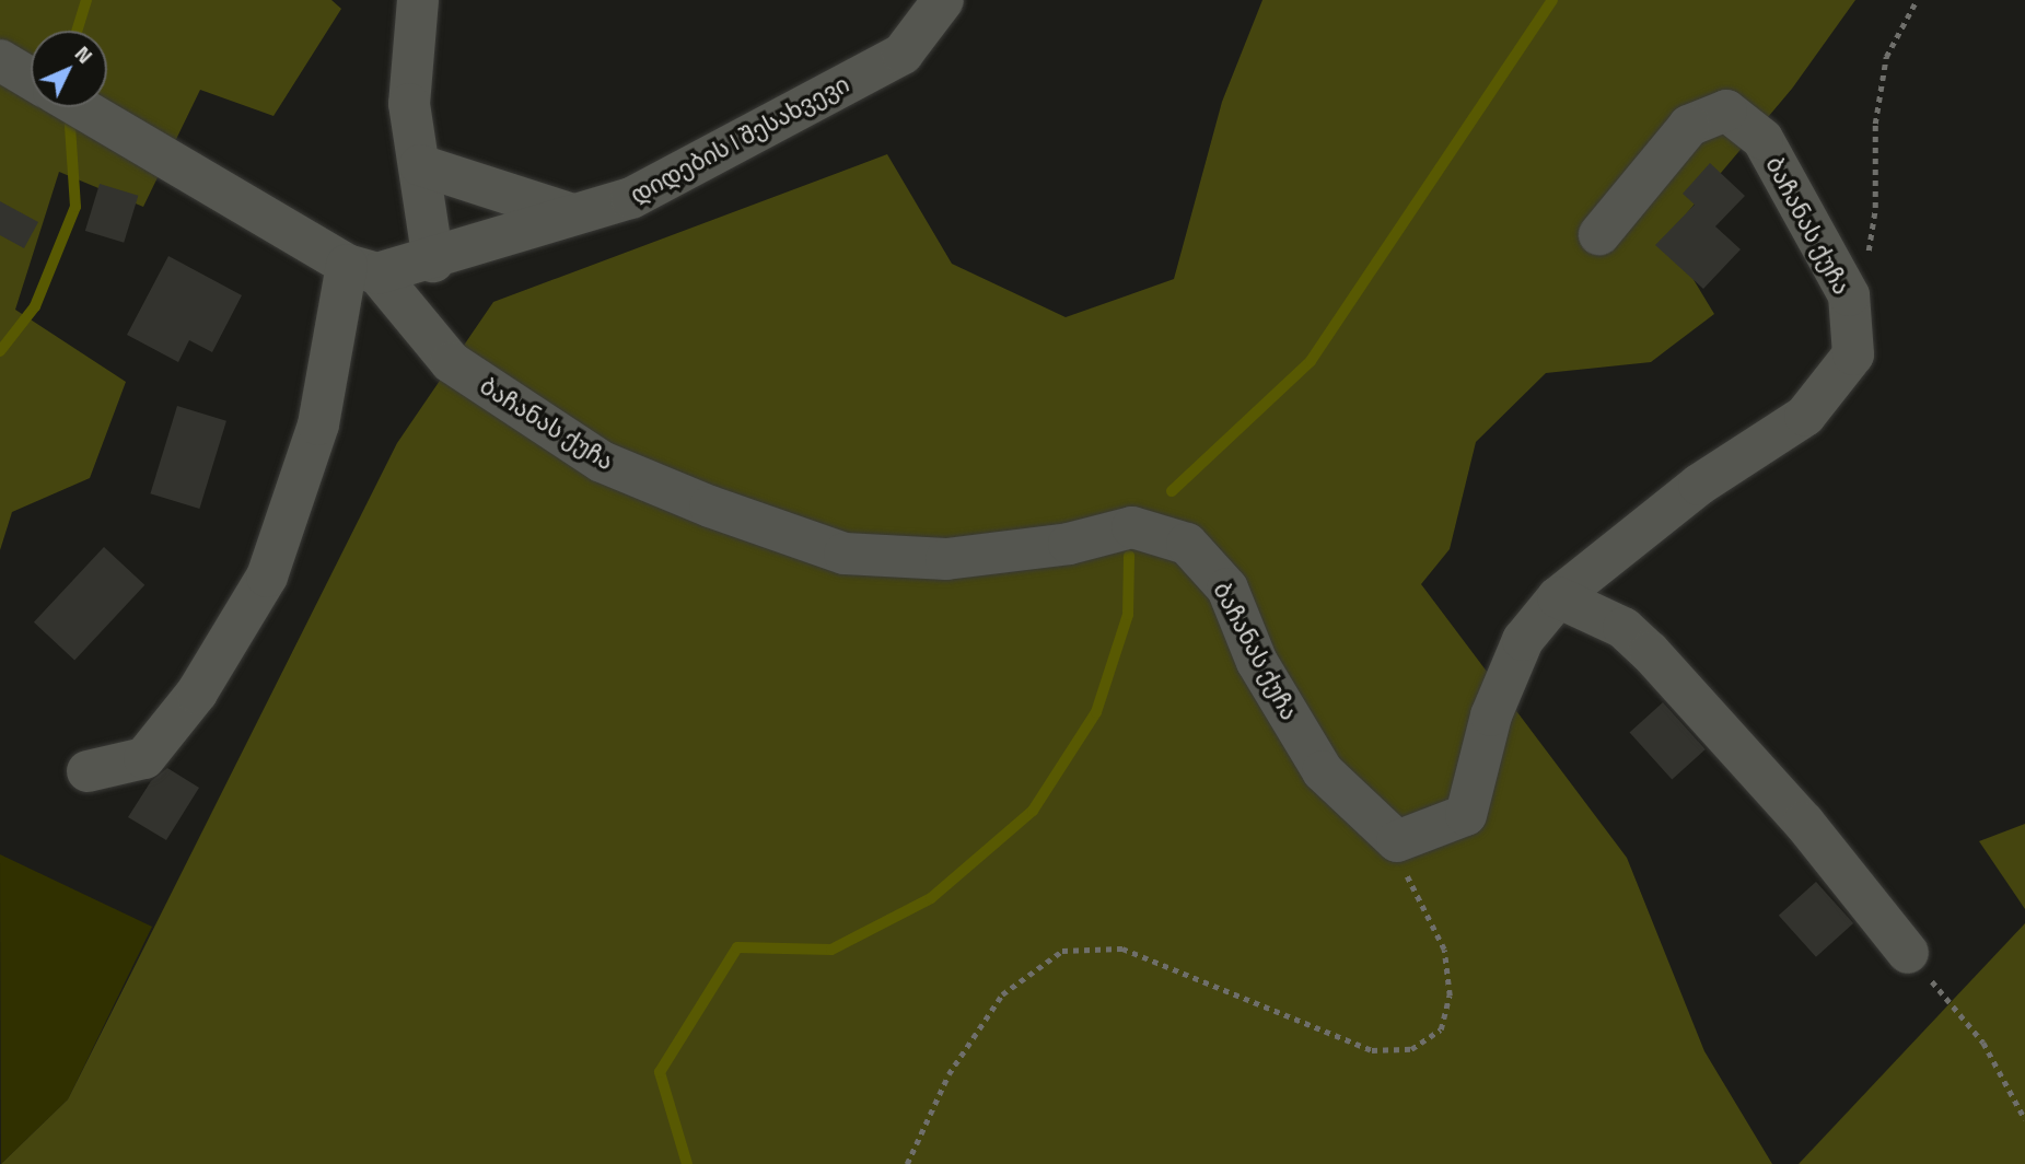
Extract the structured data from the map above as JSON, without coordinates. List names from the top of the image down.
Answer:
{
  "streets": {
    "street": ["დიდების I შესახვევი", "ბაჩანას ქუჩა"]
  },
  "crossings": [
    ["დიდების I შესახვევი", "ბაჩანას ქუჩა"]
  ],
  "north": "top right"
}
